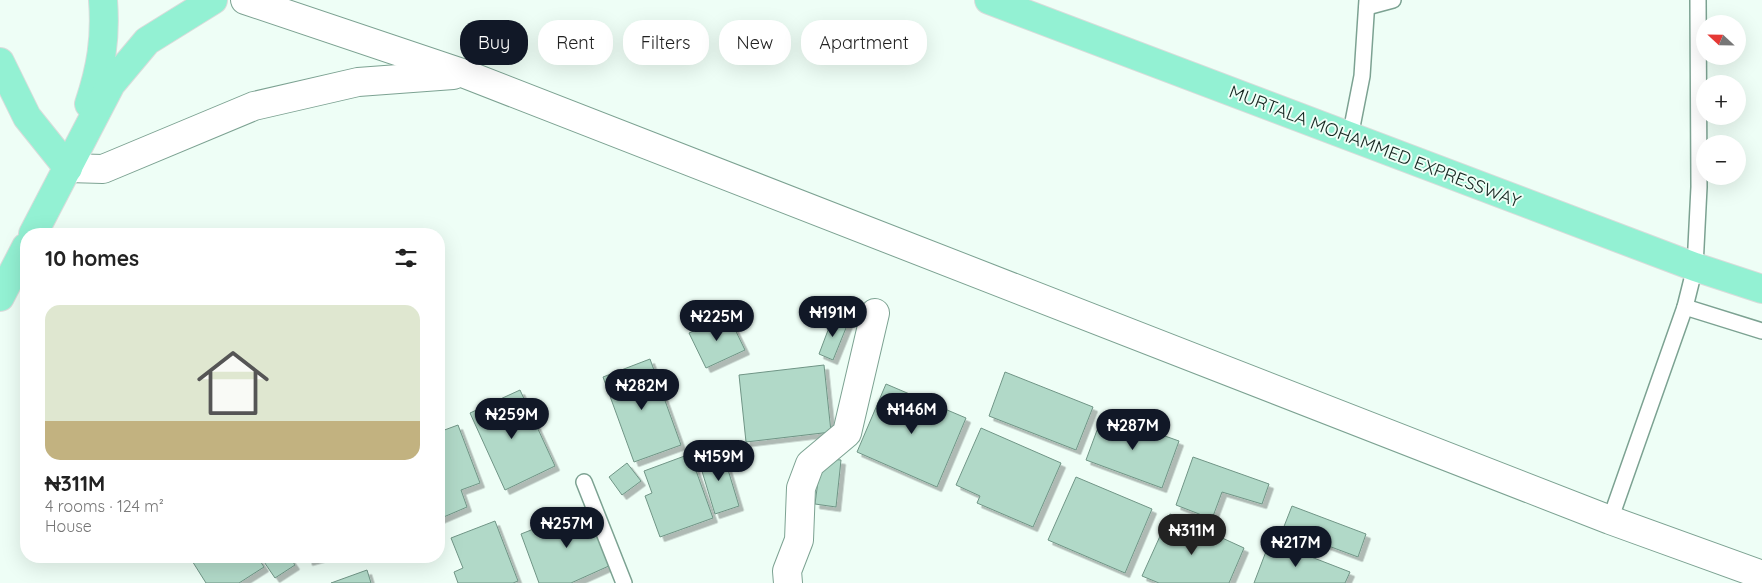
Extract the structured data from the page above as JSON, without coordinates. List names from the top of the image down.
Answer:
{
  "streets": {
    "main road": ["MURTALA MOHAMMED EXPRESSWAY"]
  },
  "north": "left",
  "page": {
    "map_buttons": ["+", "−"],
    "chip": [
      "Buy",
      "Rent",
      "Filters",
      "New",
      "Apartment"
    ],
    "heading": "10 homes",
    "list": [
      {
        "name": "₦311M",
        "note": "4 rooms · 124 m² · House"
      }
    ],
    "price": [
      "₦191M",
      "₦225M",
      "₦282M",
      "₦146M",
      "₦259M",
      "₦287M",
      "₦159M",
      "₦257M",
      "₦311M",
      "₦217M"
    ]
  }
}
